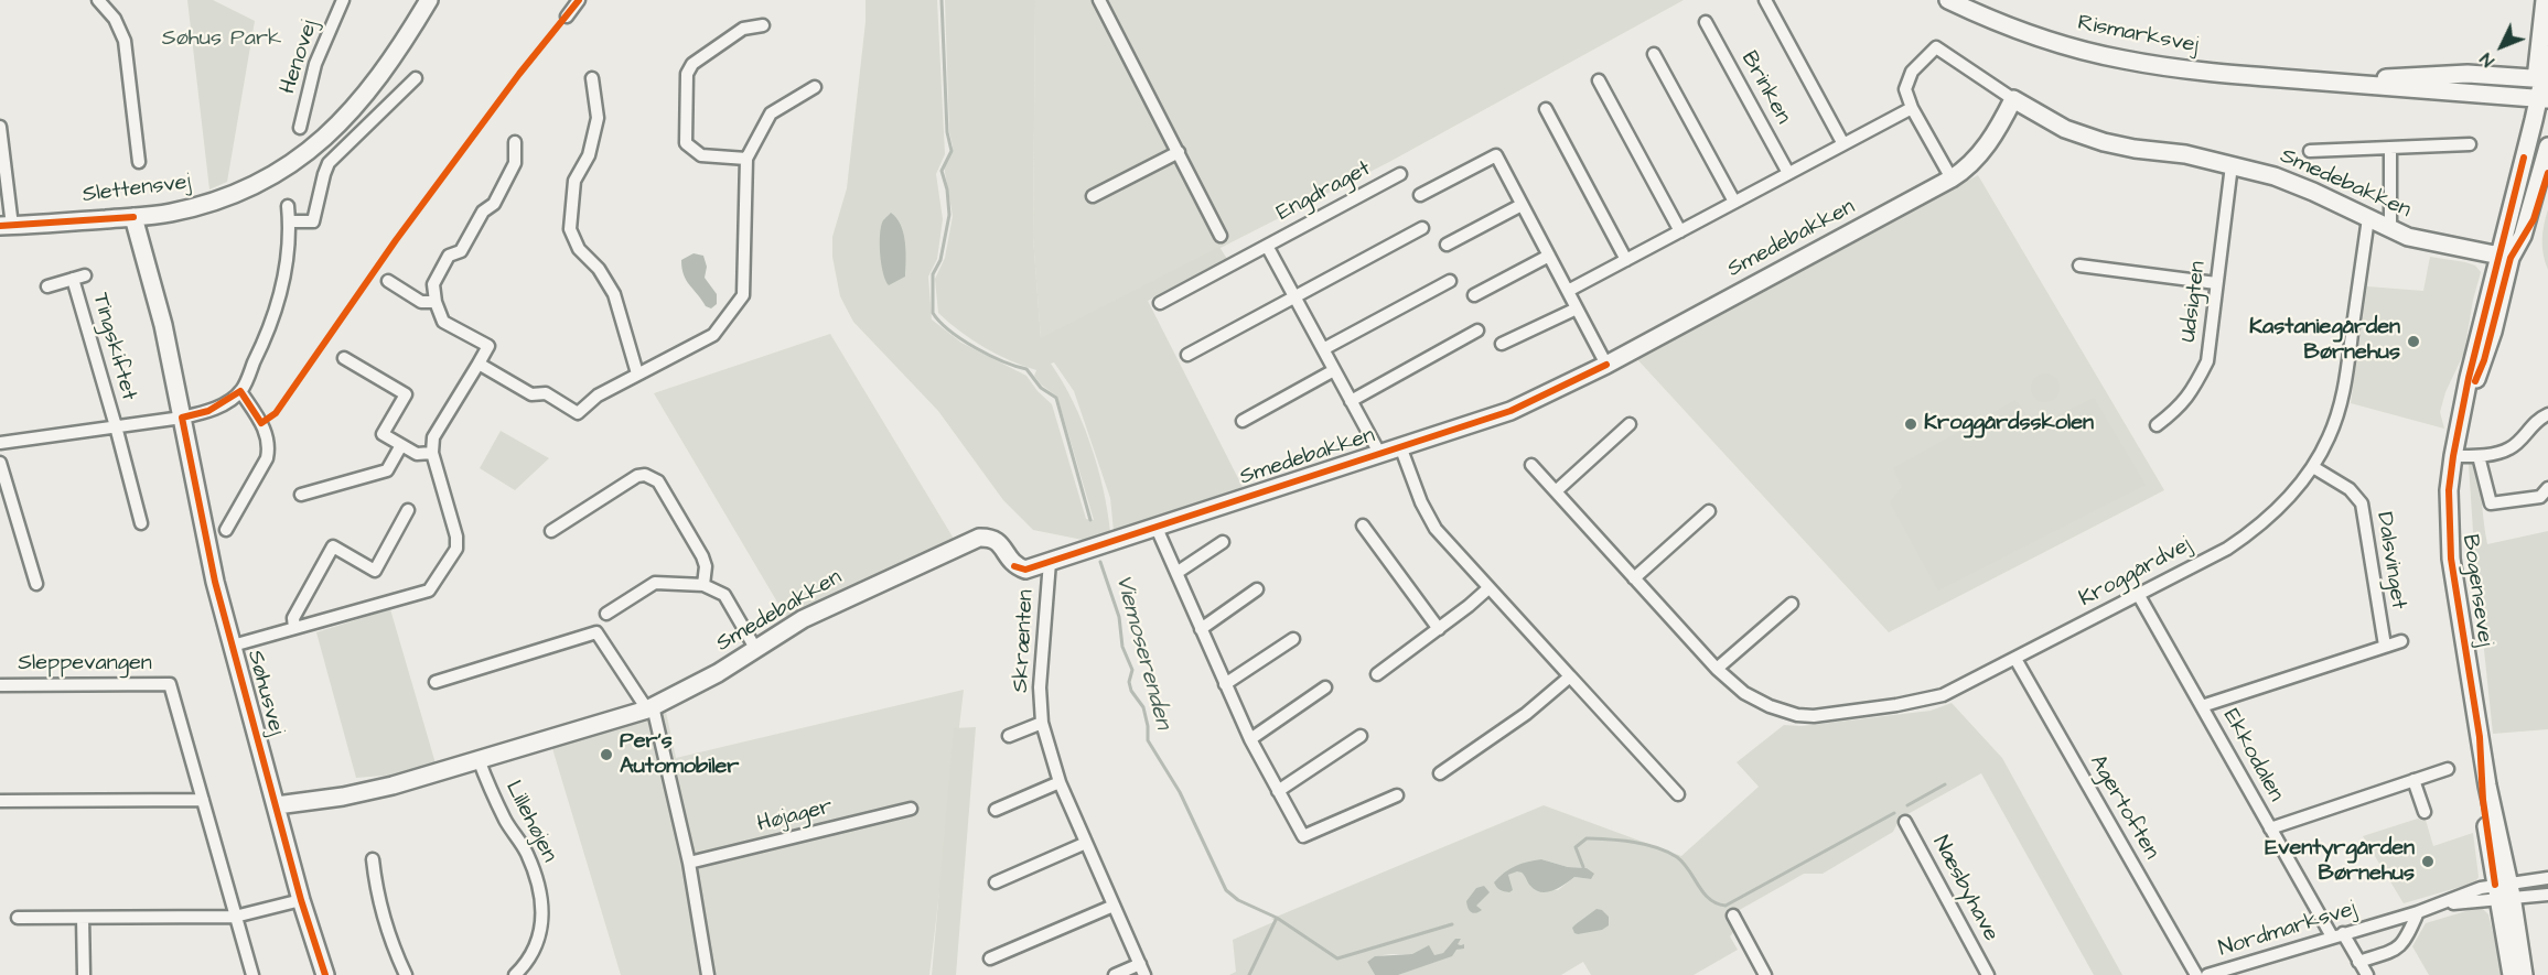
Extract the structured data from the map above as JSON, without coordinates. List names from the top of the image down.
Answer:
{
  "streets": {
    "street": [
      "Rismarksvej",
      "Henovej",
      "Brinken",
      "Smedebakken",
      "Slettensvej",
      "Engdraget",
      "Udsigten",
      "Tingskiftet",
      "Dalsvinget",
      "Kroggårdvej",
      "Bogensevej",
      "Skrænten",
      "Sleppevangen",
      "Søhusvej",
      "Ekkodalen",
      "Agertoften",
      "Højager",
      "Lillehøjen",
      "Næsbyhave",
      "Nordmarksvej"
    ]
  },
  "crossings": [
    ["Rismarksvej", "Bogensevej"],
    ["Smedebakken", "Engdraget"],
    ["Smedebakken", "Udsigten"],
    ["Smedebakken", "Kroggårdvej"],
    ["Smedebakken", "Bogensevej"],
    ["Smedebakken", "Skrænten"],
    ["Smedebakken", "Søhusvej"],
    ["Smedebakken", "Lillehøjen"],
    ["Slettensvej", "Søhusvej"],
    ["Tingskiftet", "Søhusvej"],
    ["Dalsvinget", "Kroggårdvej"],
    ["Dalsvinget", "Ekkodalen"],
    ["Kroggårdvej", "Ekkodalen"],
    ["Kroggårdvej", "Agertoften"],
    ["Bogensevej", "Nordmarksvej"],
    ["Ekkodalen", "Nordmarksvej"]
  ],
  "water": ["Viemoserenden"],
  "parks": ["Søhus Park"],
  "places": [
    "Kastaniegården Børnehus",
    "Kroggårdsskolen",
    "Per's Automobiler",
    "Eventyrgården Børnehus"
  ],
  "north": "bottom left"
}
